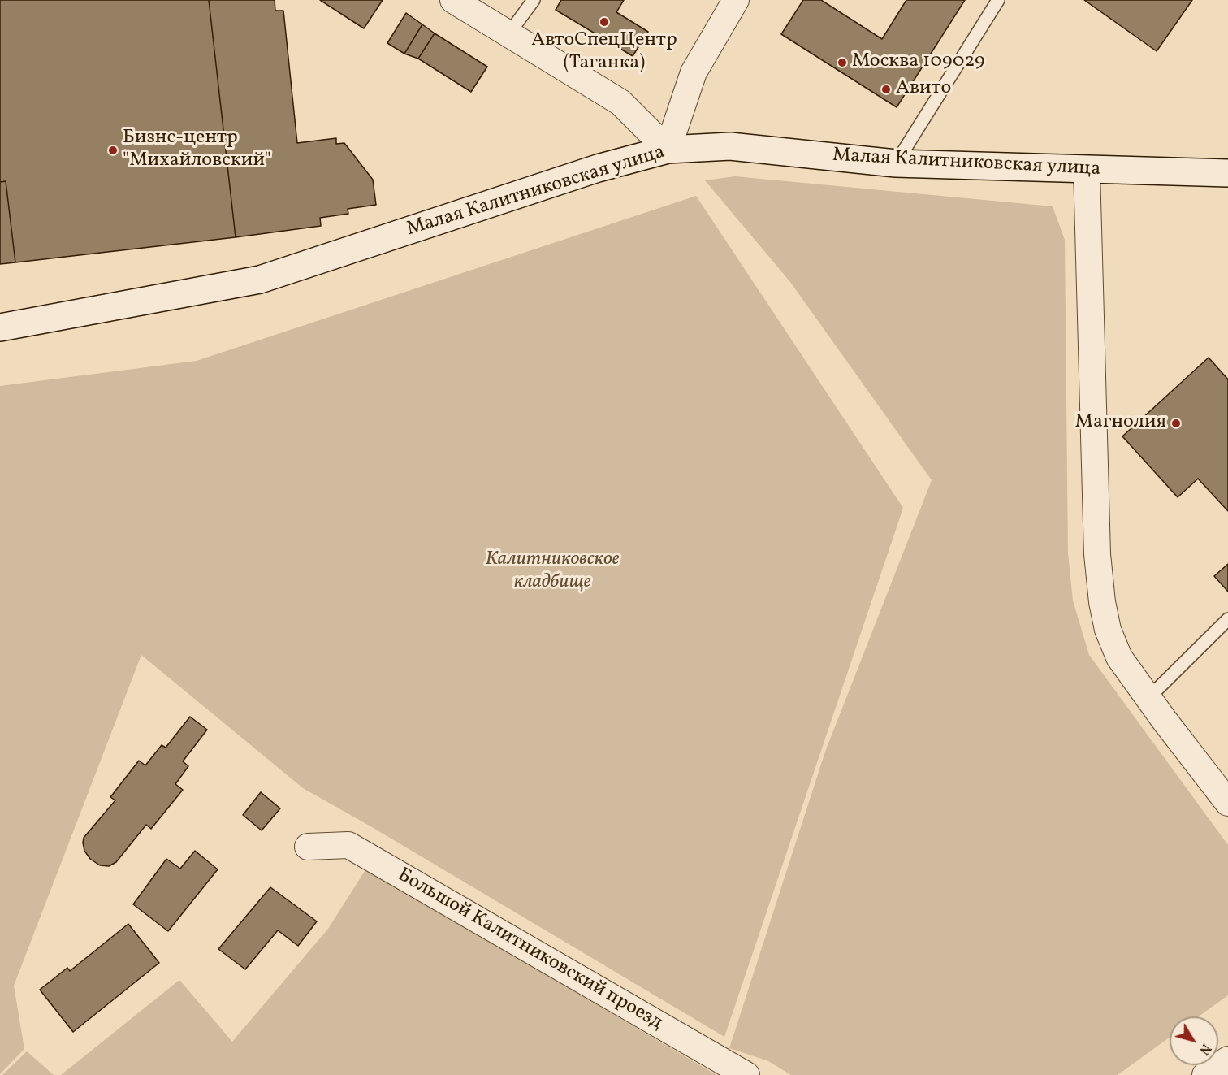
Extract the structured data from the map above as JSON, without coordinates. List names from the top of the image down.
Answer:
{
  "streets": {
    "street": ["Малая Калитниковская улица", "Большой Калитниковский проезд"]
  },
  "parks": ["Калитниковское кладбище"],
  "places": [
    "АвтоСпецЦентр (Таганка)",
    "Москва 109029",
    "Авито",
    "Бизнс-центр \"Михайловский\"",
    "Магнолия"
  ],
  "north": "bottom right"
}
